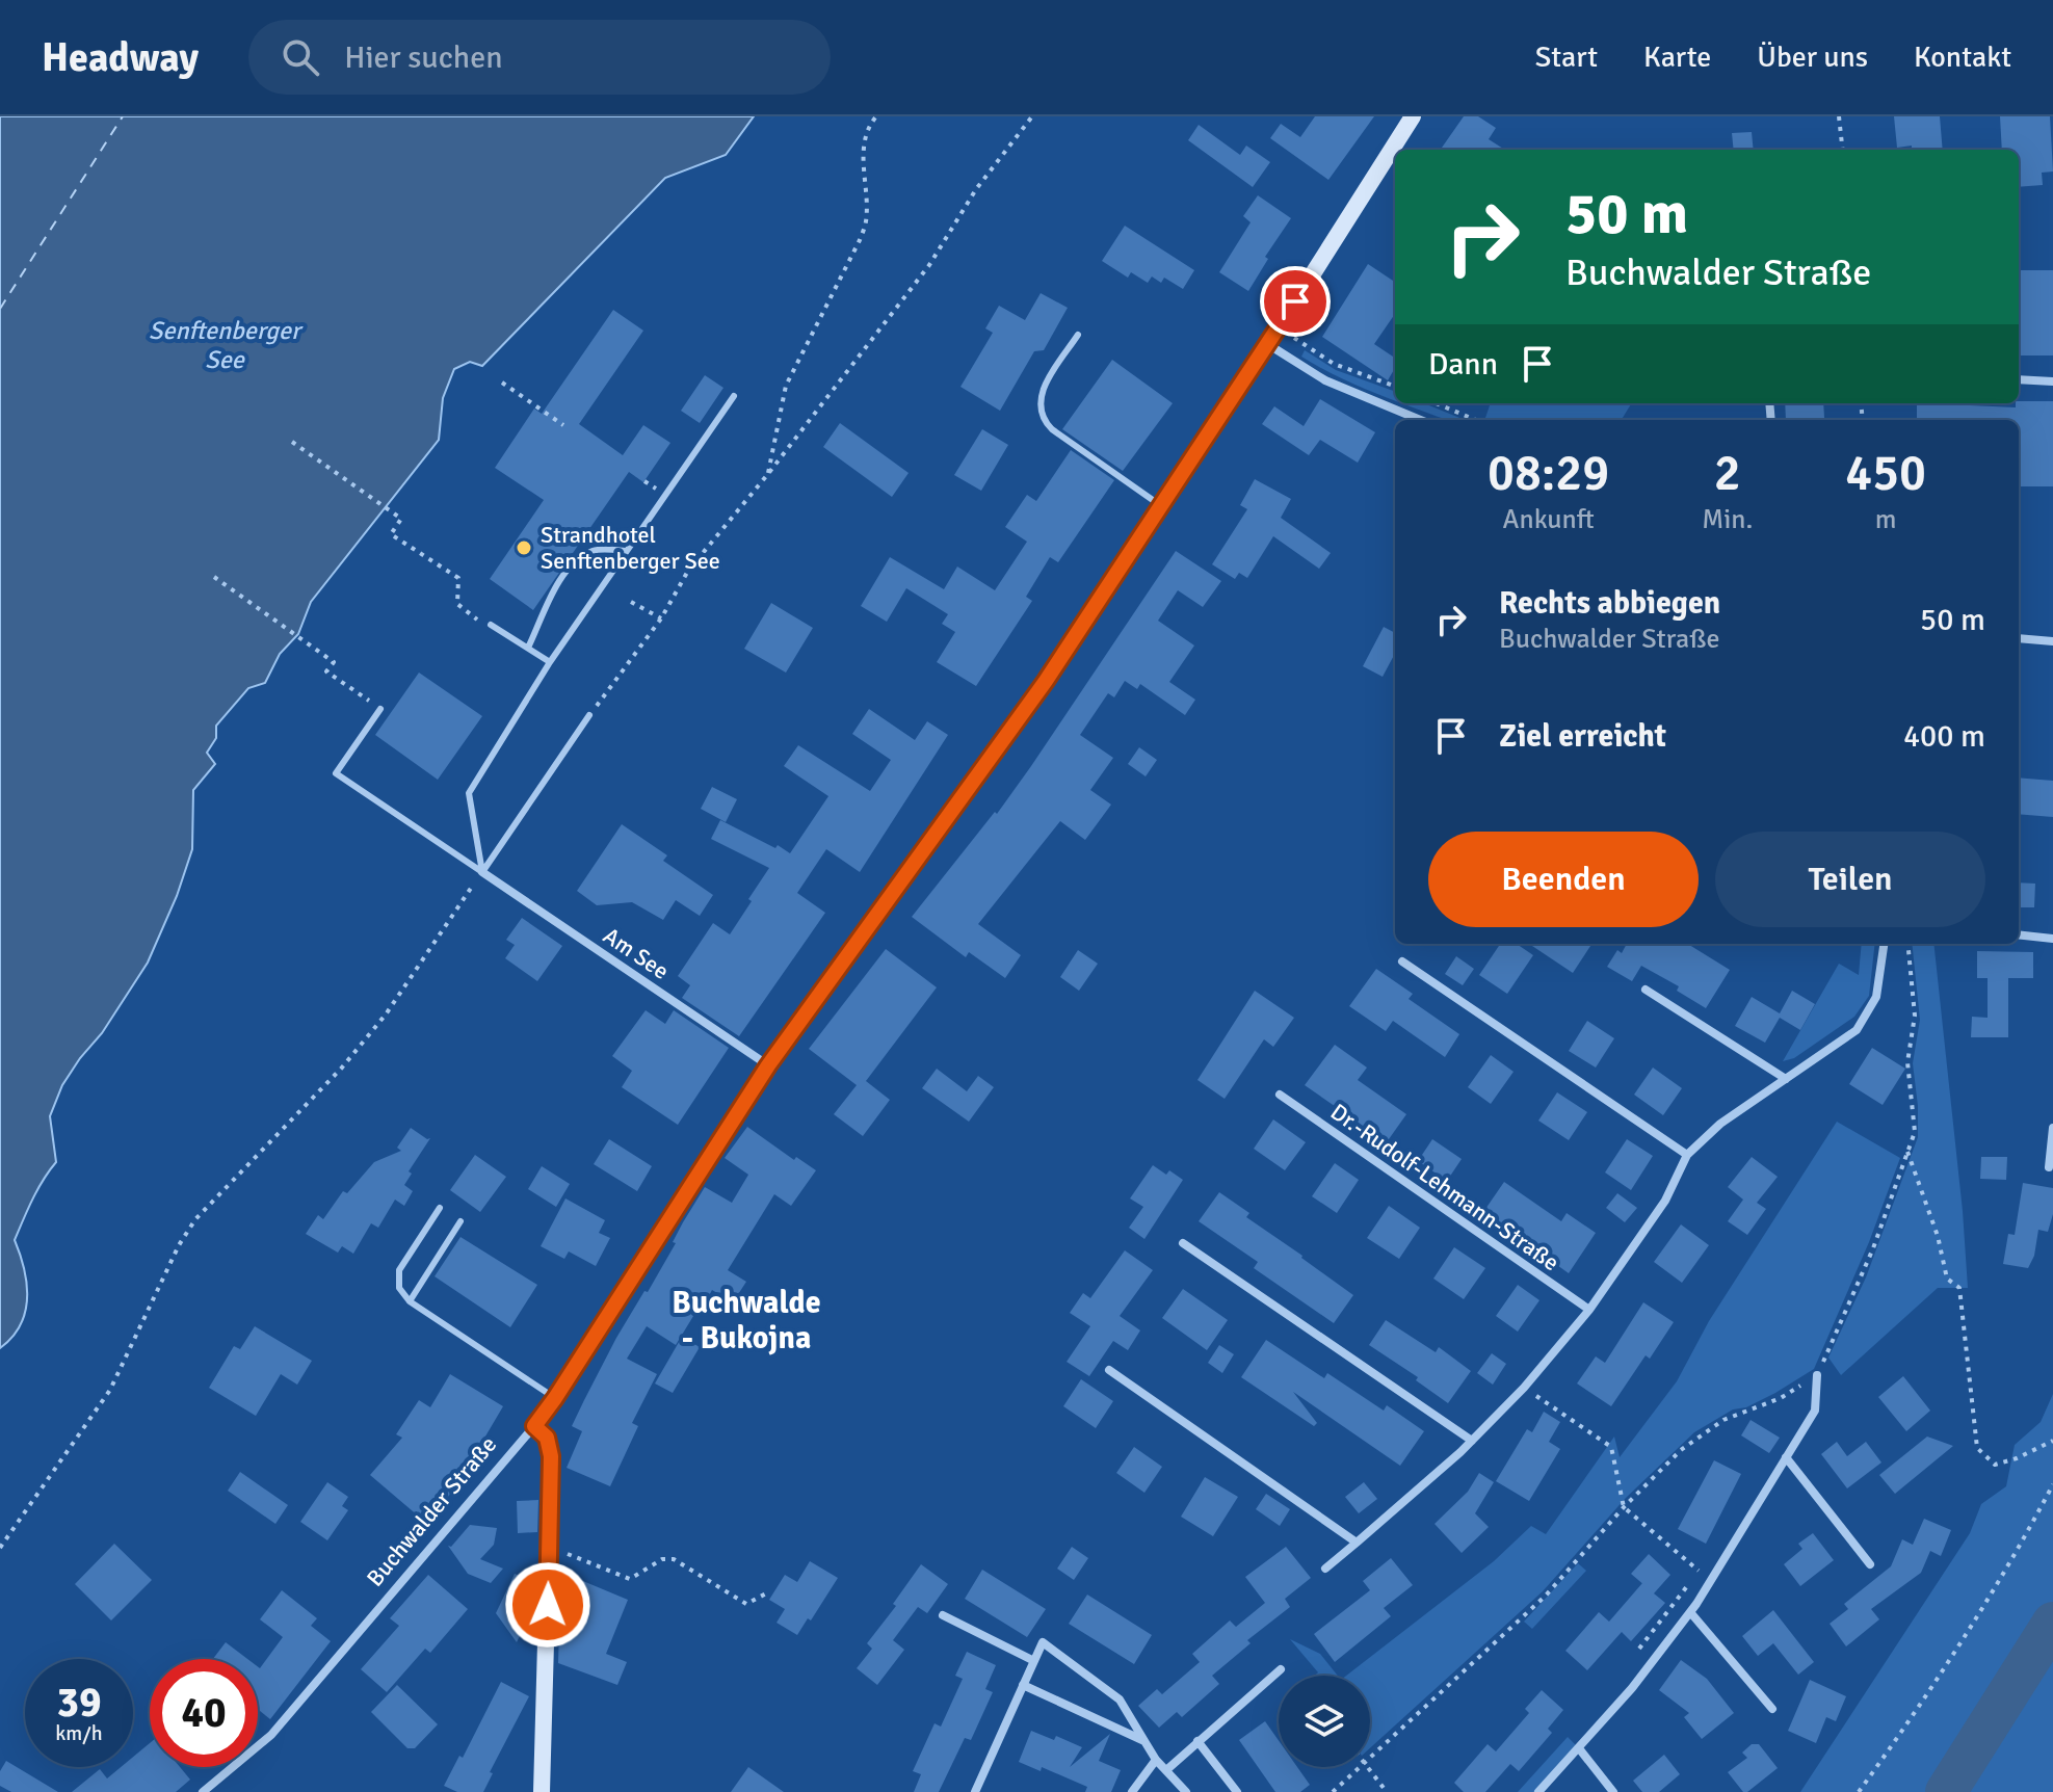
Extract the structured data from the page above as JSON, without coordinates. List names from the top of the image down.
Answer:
{
  "streets": {
    "street": ["Am See", "Dr.-Rudolf-Lehmann-Straße", "Buchwalder Straße"]
  },
  "crossings": [
    ["Am See", "Buchwalder Straße"]
  ],
  "districts": ["Buchwalde - Bukojna"],
  "water": ["Senftenberger See"],
  "places": ["Strandhotel Senftenberger See"],
  "page": {
    "header": "Headway",
    "search": "Hier suchen",
    "nav": [
      "Start",
      "Karte",
      "Über uns",
      "Kontakt"
    ],
    "turn": ["50 m", "Buchwalder Straße"],
    "then": "Dann",
    "eta": [
      "08:29",
      "Ankunft",
      "2",
      "Min.",
      "450",
      "m"
    ],
    "list": [
      {
        "name": "Rechts abbiegen",
        "note": "Buchwalder Straße",
        "value": "50 m"
      },
      {
        "name": "Ziel erreicht",
        "value": "400 m"
      }
    ],
    "buttons": ["Beenden", "Teilen"],
    "speed": "39 km/h",
    "limit": "40"
  }
}
